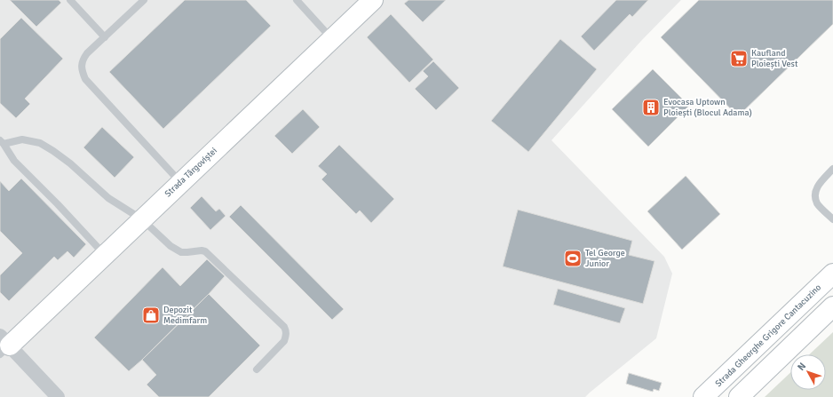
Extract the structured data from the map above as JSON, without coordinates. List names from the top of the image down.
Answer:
{
  "streets": {
    "street": ["Strada Târgoviștei", "Strada Gheorghe Grigore Cantacuzino"]
  },
  "places": {
    "supermarket": ["Kaufland Ploiești Vest"],
    "building": ["Evocasa Uptown Ploiești (Blocul Adama)"],
    "sports": ["Tel George Junior"],
    "shop": ["Depozit Medimfarm"]
  },
  "north": "top left"
}
